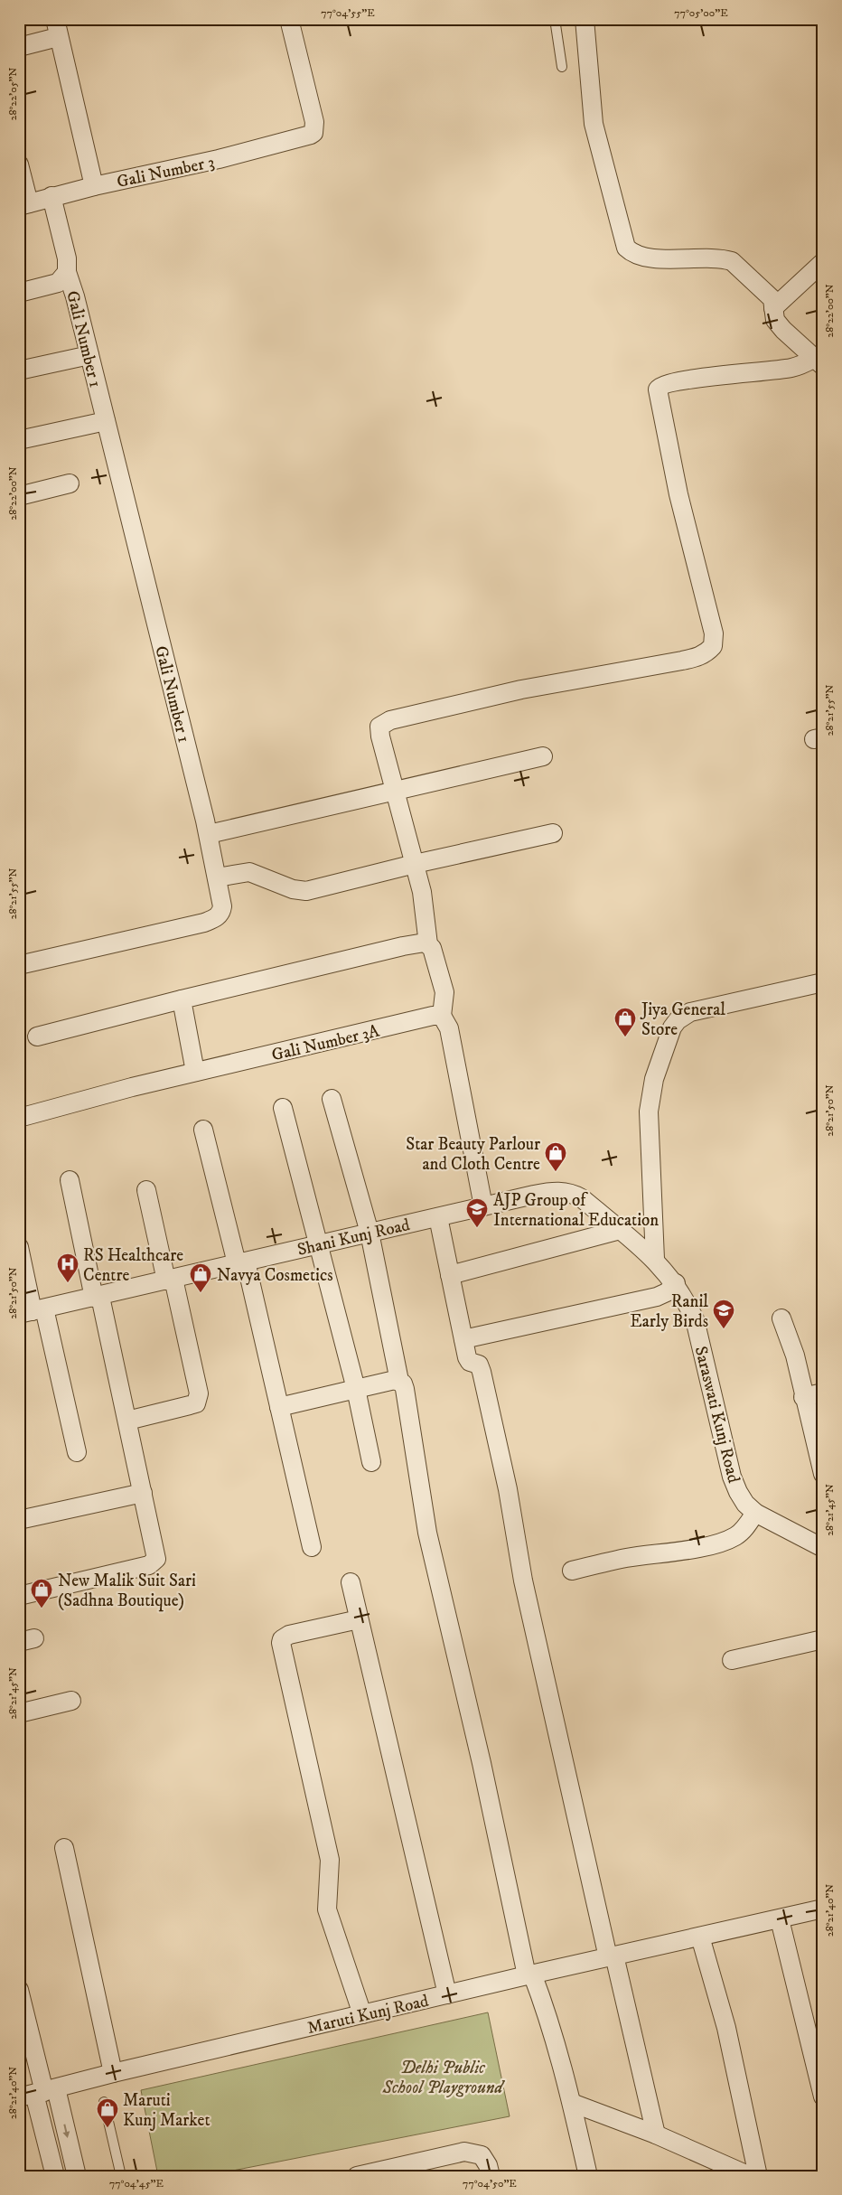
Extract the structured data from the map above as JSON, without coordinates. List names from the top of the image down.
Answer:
{
  "streets": {
    "street": [
      "Gali Number 3",
      "Gali Number 1",
      "Gali Number 3A",
      "Shani Kunj Road",
      "Saraswati Kunj Road",
      "Maruti Kunj Road"
    ]
  },
  "crossings": [
    ["Gali Number 3", "Gali Number 1"],
    ["Shani Kunj Road", "Saraswati Kunj Road"]
  ],
  "parks": ["Delhi Public School Playground"],
  "places": {
    "shop": [
      "Jiya General Store",
      "Star Beauty Parlour and Cloth Centre",
      "Navya Cosmetics",
      "New Malik Suit Sari (Sadhna Boutique)",
      "Maruti Kunj Market"
    ],
    "school or university": ["AJP Group of International Education", "Ranil Early Birds"],
    "hospital": ["RS Healthcare Centre"]
  },
  "coordinates": [
    "77°04'55\"E",
    "77°05'00\"E",
    "28°22'05\"N",
    "28°22'00\"N",
    "28°21'55\"N",
    "28°21'50\"N",
    "28°21'45\"N",
    "28°21'40\"N",
    "77°04'45\"E",
    "77°04'50\"E"
  ]
}
